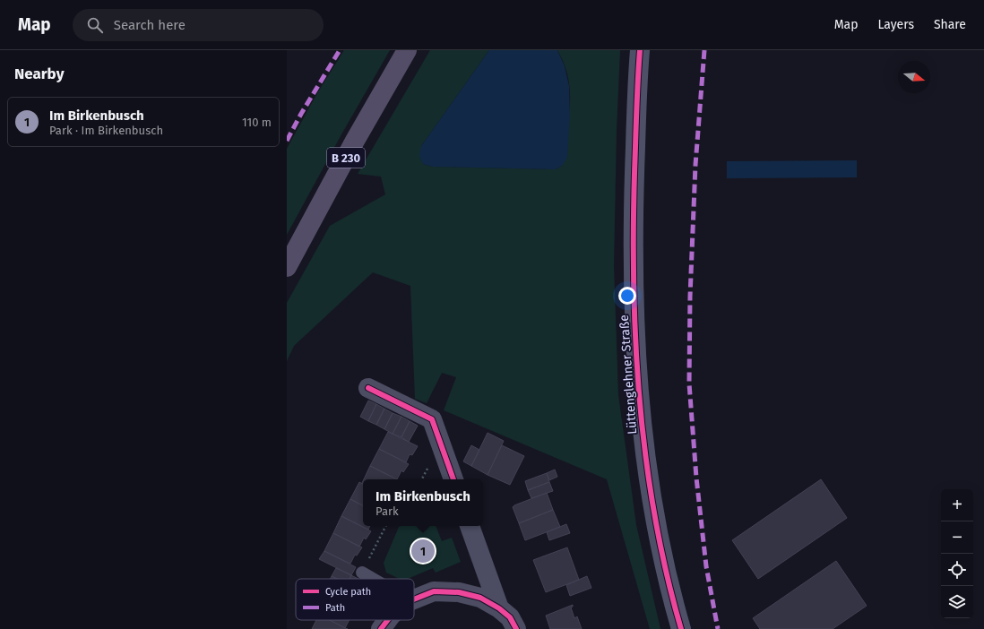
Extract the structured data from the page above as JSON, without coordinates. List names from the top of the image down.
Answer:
{
  "streets": {
    "main road": ["B 230"],
    "street": ["Lüttenglehner Straße"]
  },
  "legend": ["Cycle path", "Path"],
  "north": "right",
  "page": {
    "header": "Map",
    "search": "Search here",
    "nav": ["Map", "Layers", "Share"],
    "heading": "Nearby",
    "list": [
      {
        "mark": "1",
        "name": "Im Birkenbusch",
        "note": "Park · Im Birkenbusch",
        "value": "110 m"
      }
    ],
    "popup": ["Im Birkenbusch", "Park"],
    "map_buttons": ["+", "−"],
    "pins": "1"
  }
}
